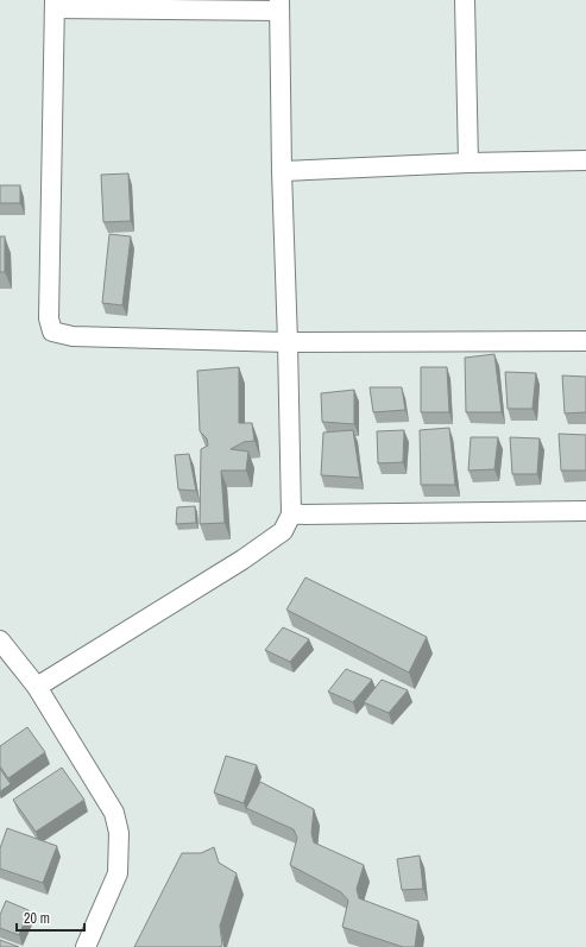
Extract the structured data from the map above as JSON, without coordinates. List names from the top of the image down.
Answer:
{
  "scale_bar": "20 m"
}
